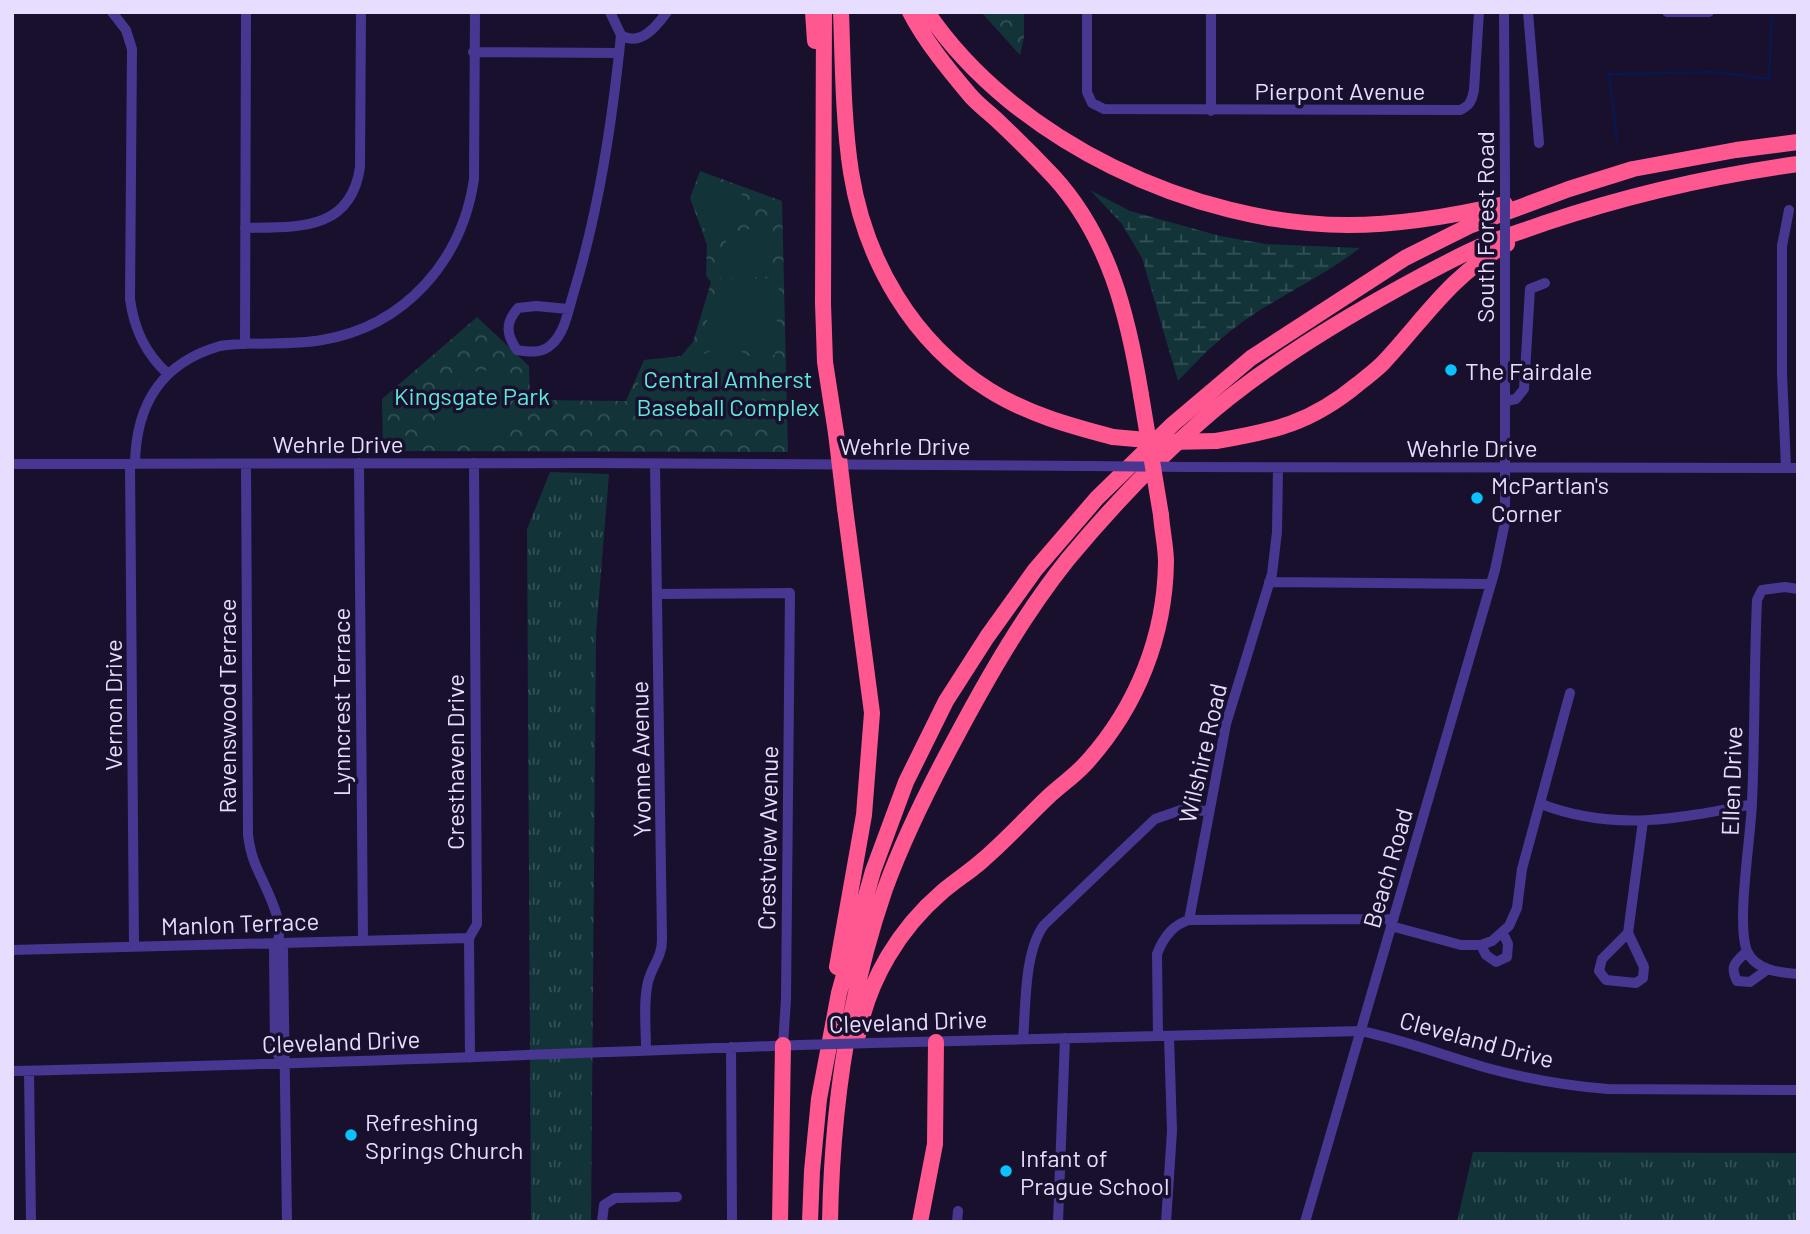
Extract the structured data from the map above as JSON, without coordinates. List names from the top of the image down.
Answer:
{
  "streets": {
    "street": [
      "Pierpont Avenue",
      "South Forest Road",
      "Wehrle Drive",
      "Lynncrest Terrace",
      "Vernon Drive",
      "Ravenswood Terrace",
      "Wilshire Road",
      "Yvonne Avenue",
      "Cresthaven Drive",
      "Ellen Drive",
      "Crestview Avenue",
      "Beach Road",
      "Manlon Terrace",
      "Cleveland Drive"
    ]
  },
  "crossings": [
    ["South Forest Road", "Wehrle Drive"],
    ["South Forest Road", "Beach Road"],
    ["Wehrle Drive", "Lynncrest Terrace"],
    ["Wehrle Drive", "Vernon Drive"],
    ["Wehrle Drive", "Ravenswood Terrace"],
    ["Wehrle Drive", "Wilshire Road"],
    ["Wehrle Drive", "Yvonne Avenue"],
    ["Wehrle Drive", "Cresthaven Drive"],
    ["Lynncrest Terrace", "Manlon Terrace"],
    ["Vernon Drive", "Manlon Terrace"],
    ["Ravenswood Terrace", "Manlon Terrace"],
    ["Ravenswood Terrace", "Cleveland Drive"],
    ["Yvonne Avenue", "Crestview Avenue"],
    ["Yvonne Avenue", "Cleveland Drive"],
    ["Cresthaven Drive", "Manlon Terrace"],
    ["Cresthaven Drive", "Cleveland Drive"],
    ["Crestview Avenue", "Cleveland Drive"],
    ["Beach Road", "Cleveland Drive"]
  ],
  "parks": ["Central Amherst Baseball Complex", "Kingsgate Park"],
  "places": [
    "The Fairdale",
    "McPartlan's Corner",
    "Refreshing Springs Church",
    "Infant of Prague School"
  ]
}
